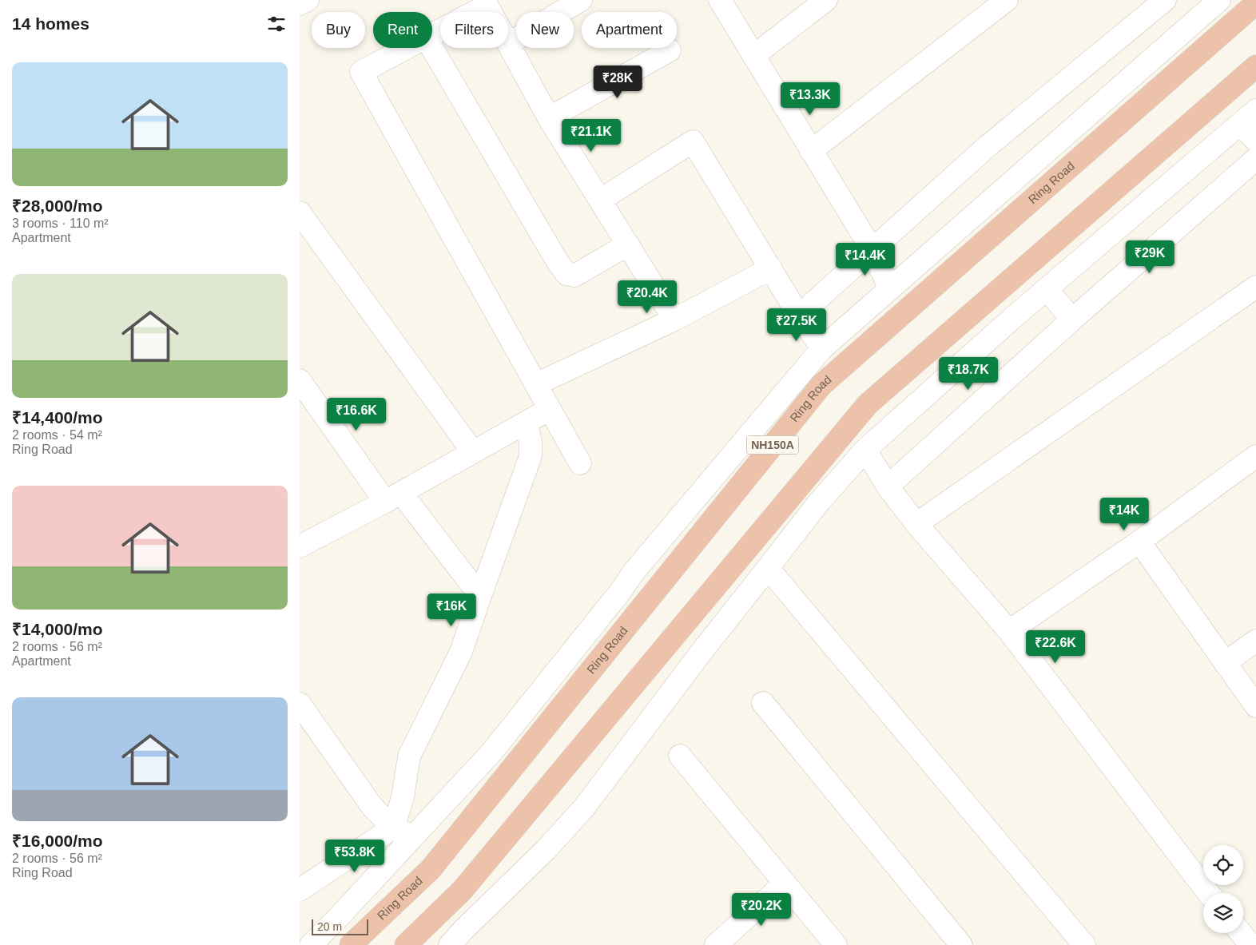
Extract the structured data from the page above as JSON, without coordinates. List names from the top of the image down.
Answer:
{
  "streets": {
    "highway": ["Ring Road", "NH150A"]
  },
  "scale_bar": "20 m",
  "page": {
    "heading": "14 homes",
    "chip": [
      "Buy",
      "Rent",
      "Filters",
      "New",
      "Apartment"
    ],
    "list": [
      {
        "name": "₹28,000/mo",
        "note": "3 rooms · 110 m² · Apartment"
      },
      {
        "name": "₹14,400/mo",
        "note": "2 rooms · 54 m² · Ring Road"
      },
      {
        "name": "₹14,000/mo",
        "note": "2 rooms · 56 m² · Apartment"
      },
      {
        "name": "₹16,000/mo",
        "note": "2 rooms · 56 m² · Ring Road"
      }
    ],
    "price": [
      "₹28K",
      "₹13.3K",
      "₹21.1K",
      "₹29K",
      "₹14.4K",
      "₹20.4K",
      "₹27.5K",
      "₹18.7K",
      "₹16.6K",
      "₹14K",
      "₹16K",
      "₹22.6K",
      "₹53.8K",
      "₹20.2K"
    ],
    "scale": "20 m"
  }
}
